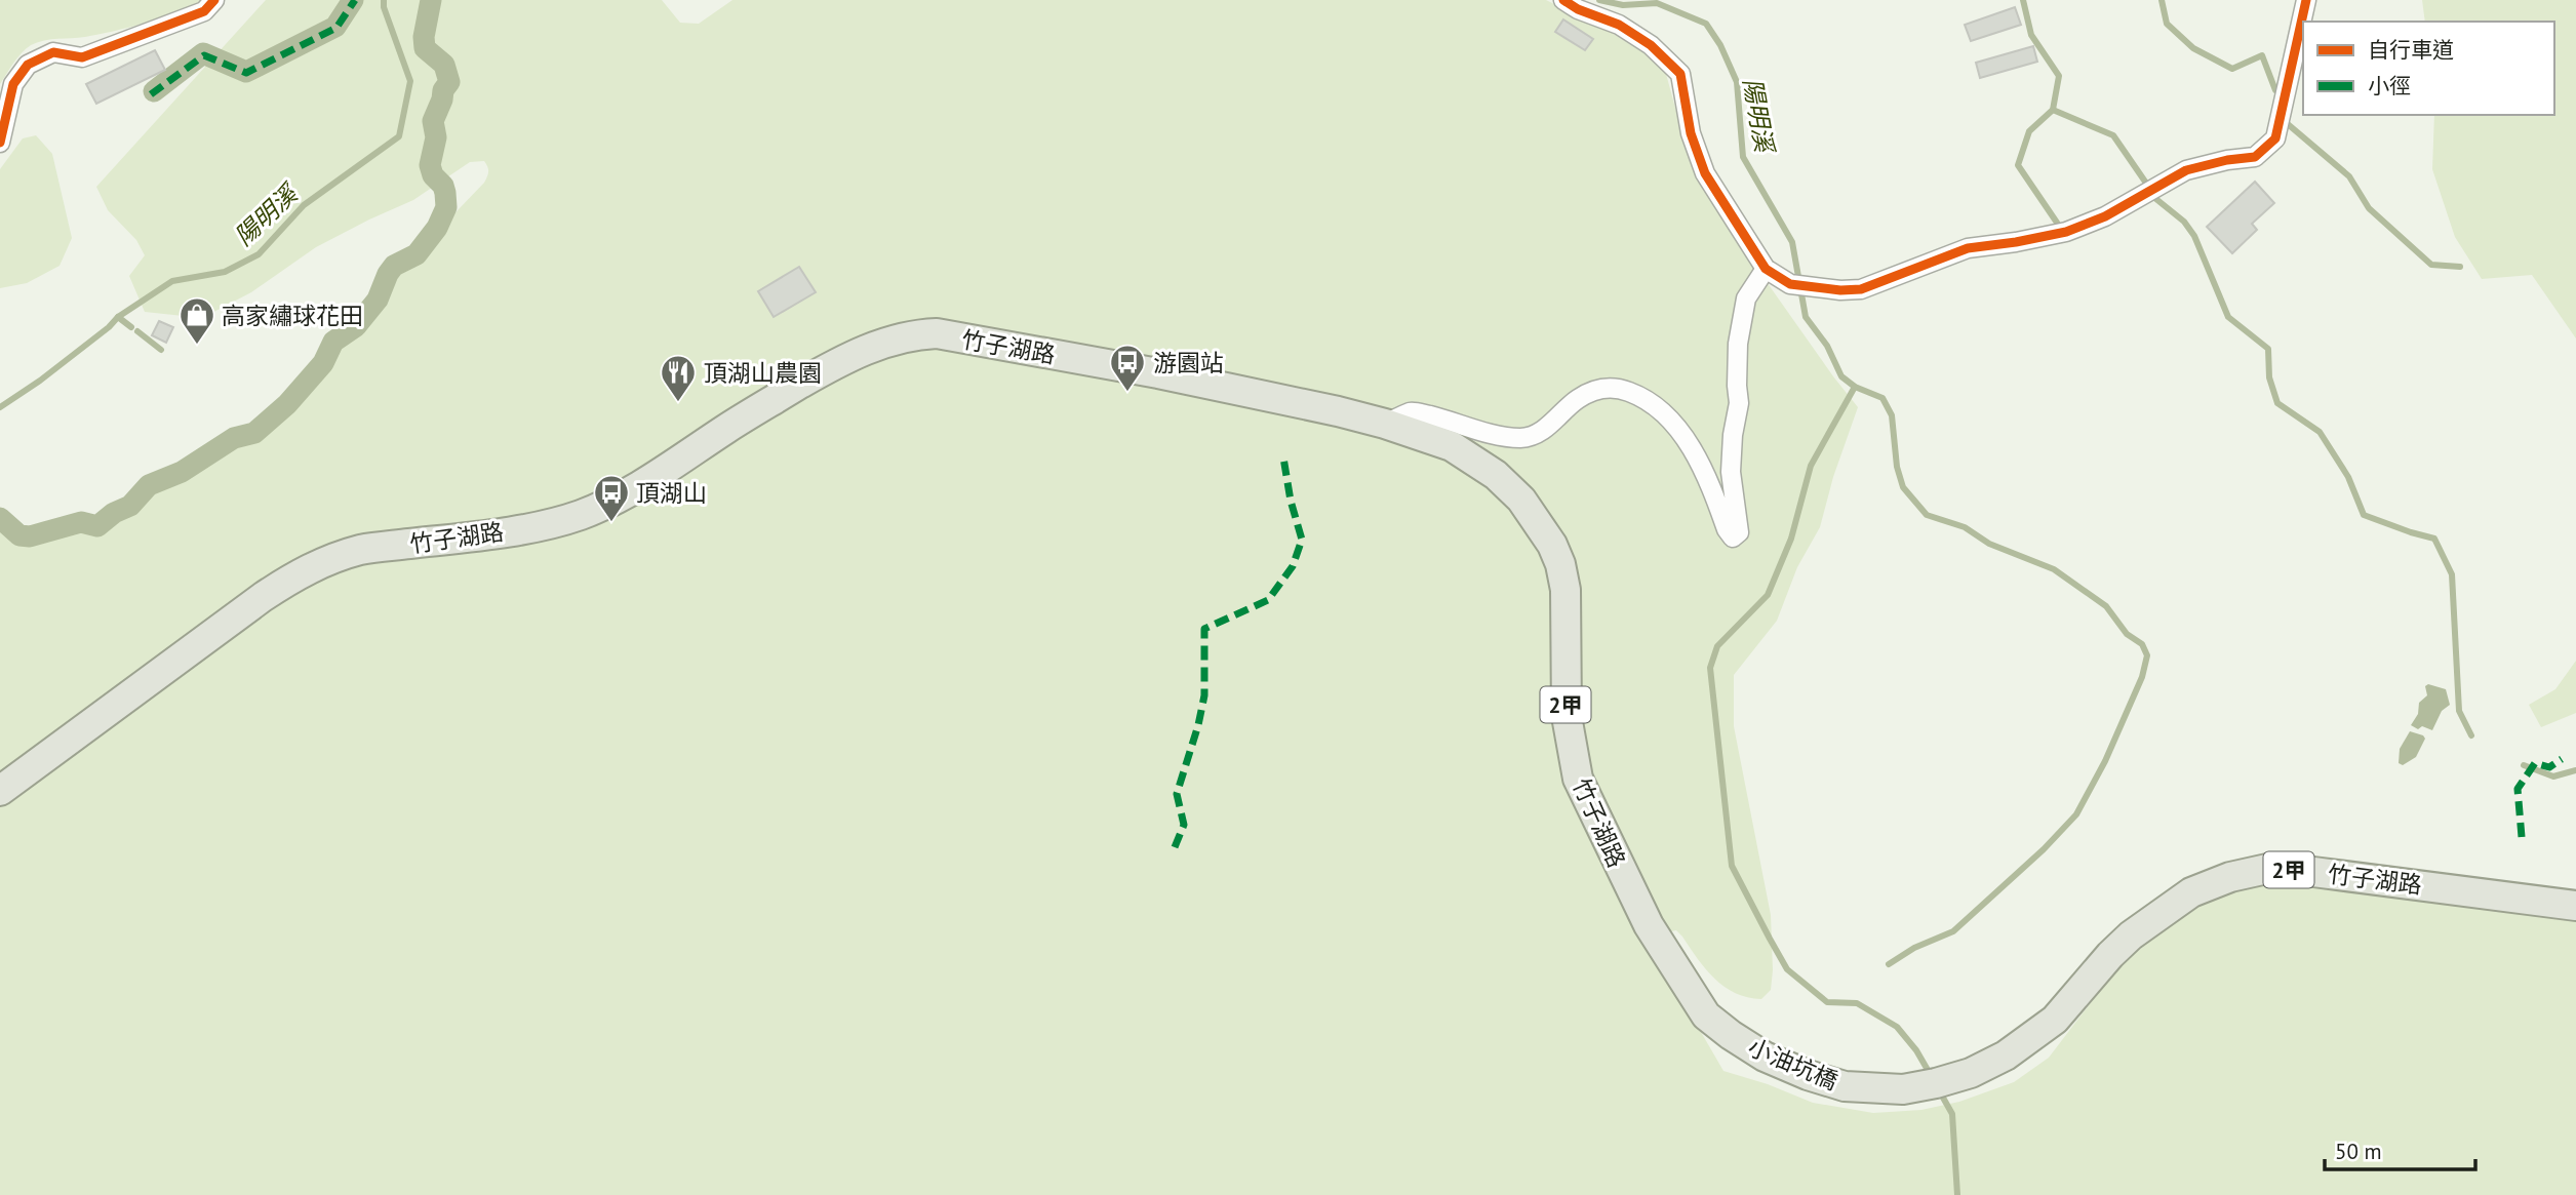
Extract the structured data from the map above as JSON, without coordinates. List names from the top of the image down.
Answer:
{
  "streets": {
    "main road": ["竹子湖路", "2甲", "小油坑橋"]
  },
  "crossings": [
    ["竹子湖路", "小油坑橋"]
  ],
  "water": ["陽明溪"],
  "places": {
    "shop": ["高家繡球花田"],
    "bus stop": ["游園站", "頂湖山"],
    "restaurant": ["頂湖山農園"]
  },
  "legend": ["自行車道", "小徑"],
  "scale_bar": "50 m"
}
